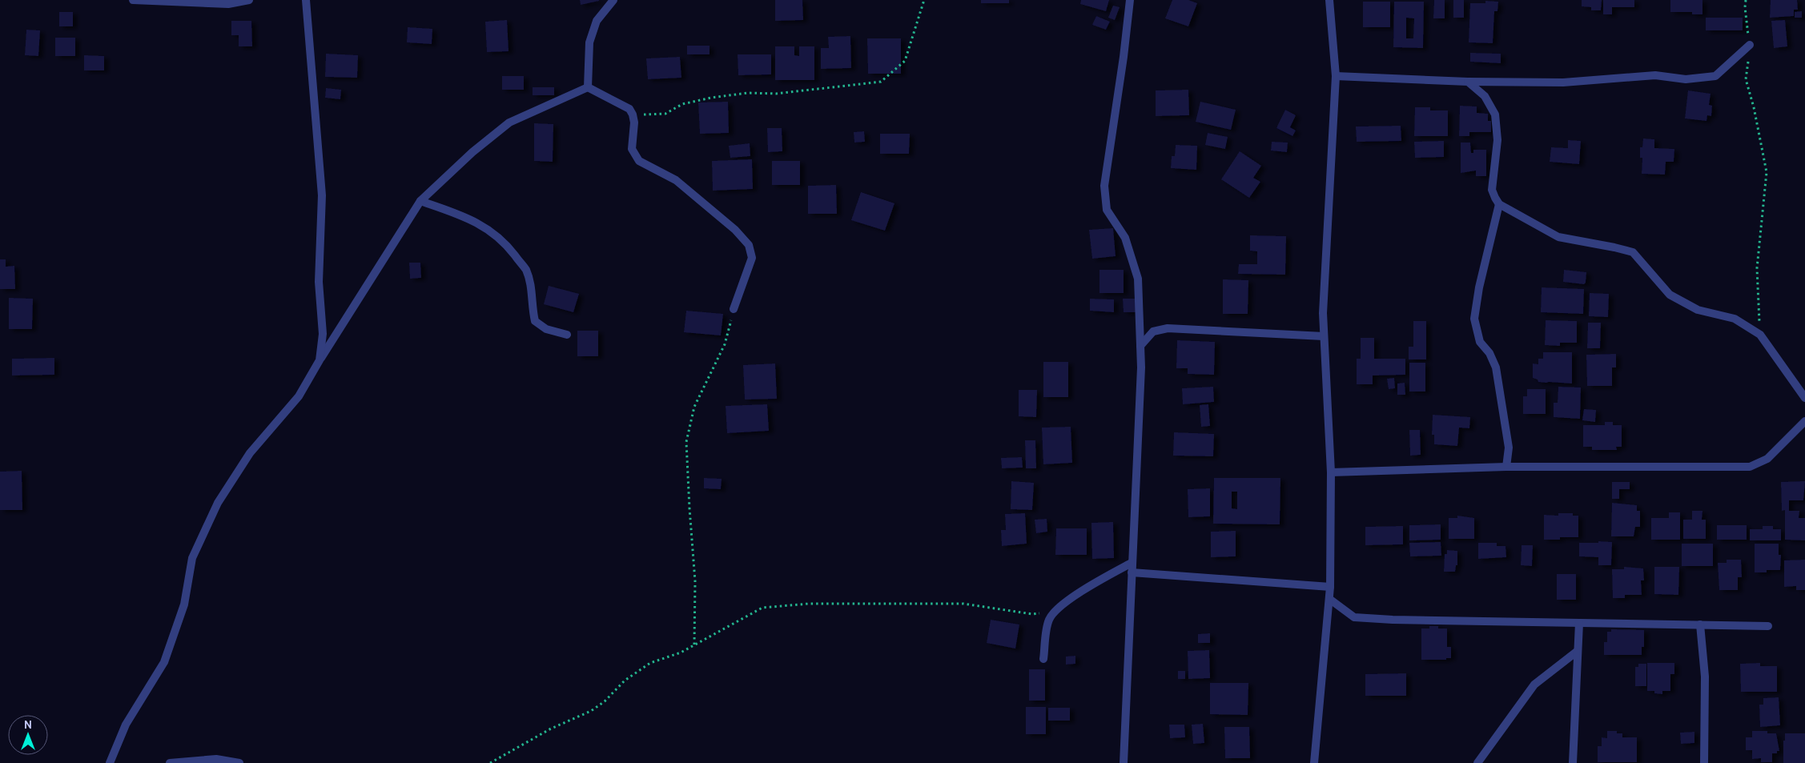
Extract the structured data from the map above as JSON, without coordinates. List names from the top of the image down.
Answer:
{
  "north": "top"
}
